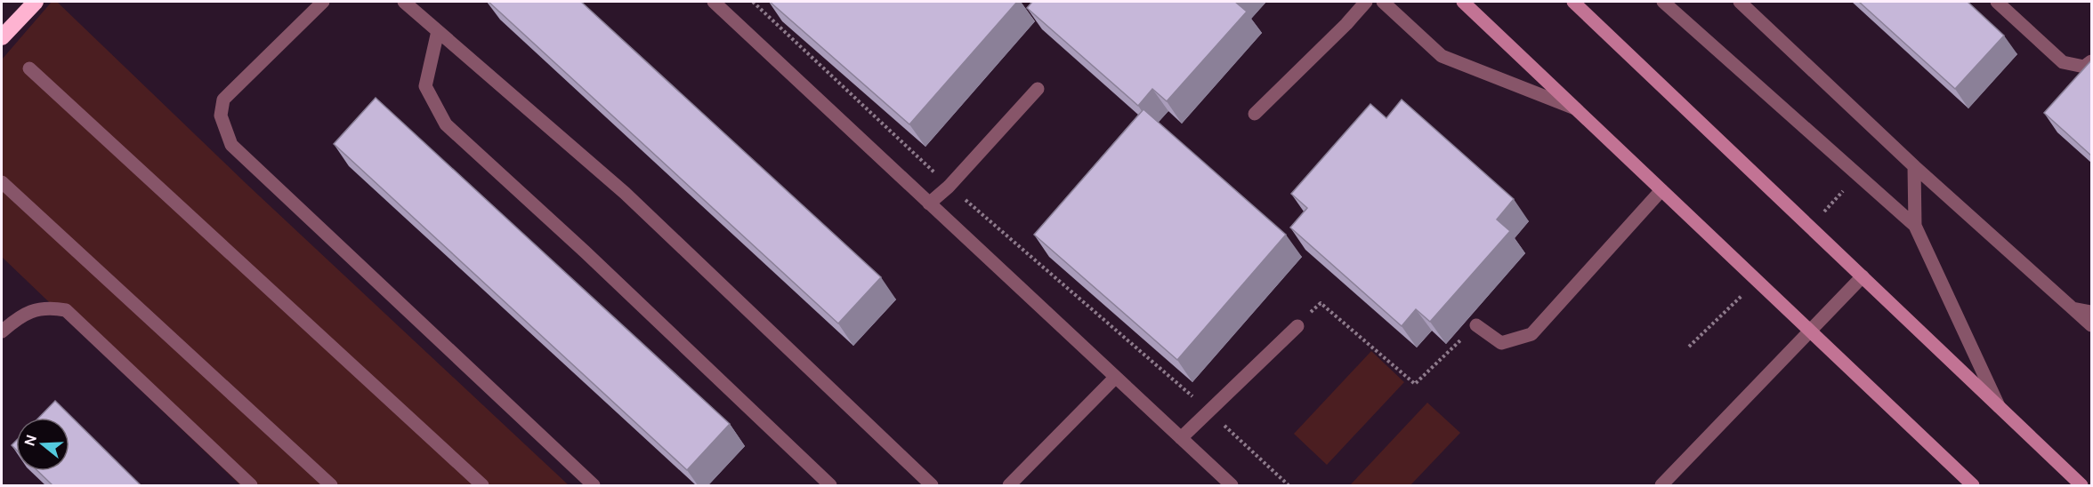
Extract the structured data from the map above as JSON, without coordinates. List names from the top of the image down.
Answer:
{
  "north": "left"
}
